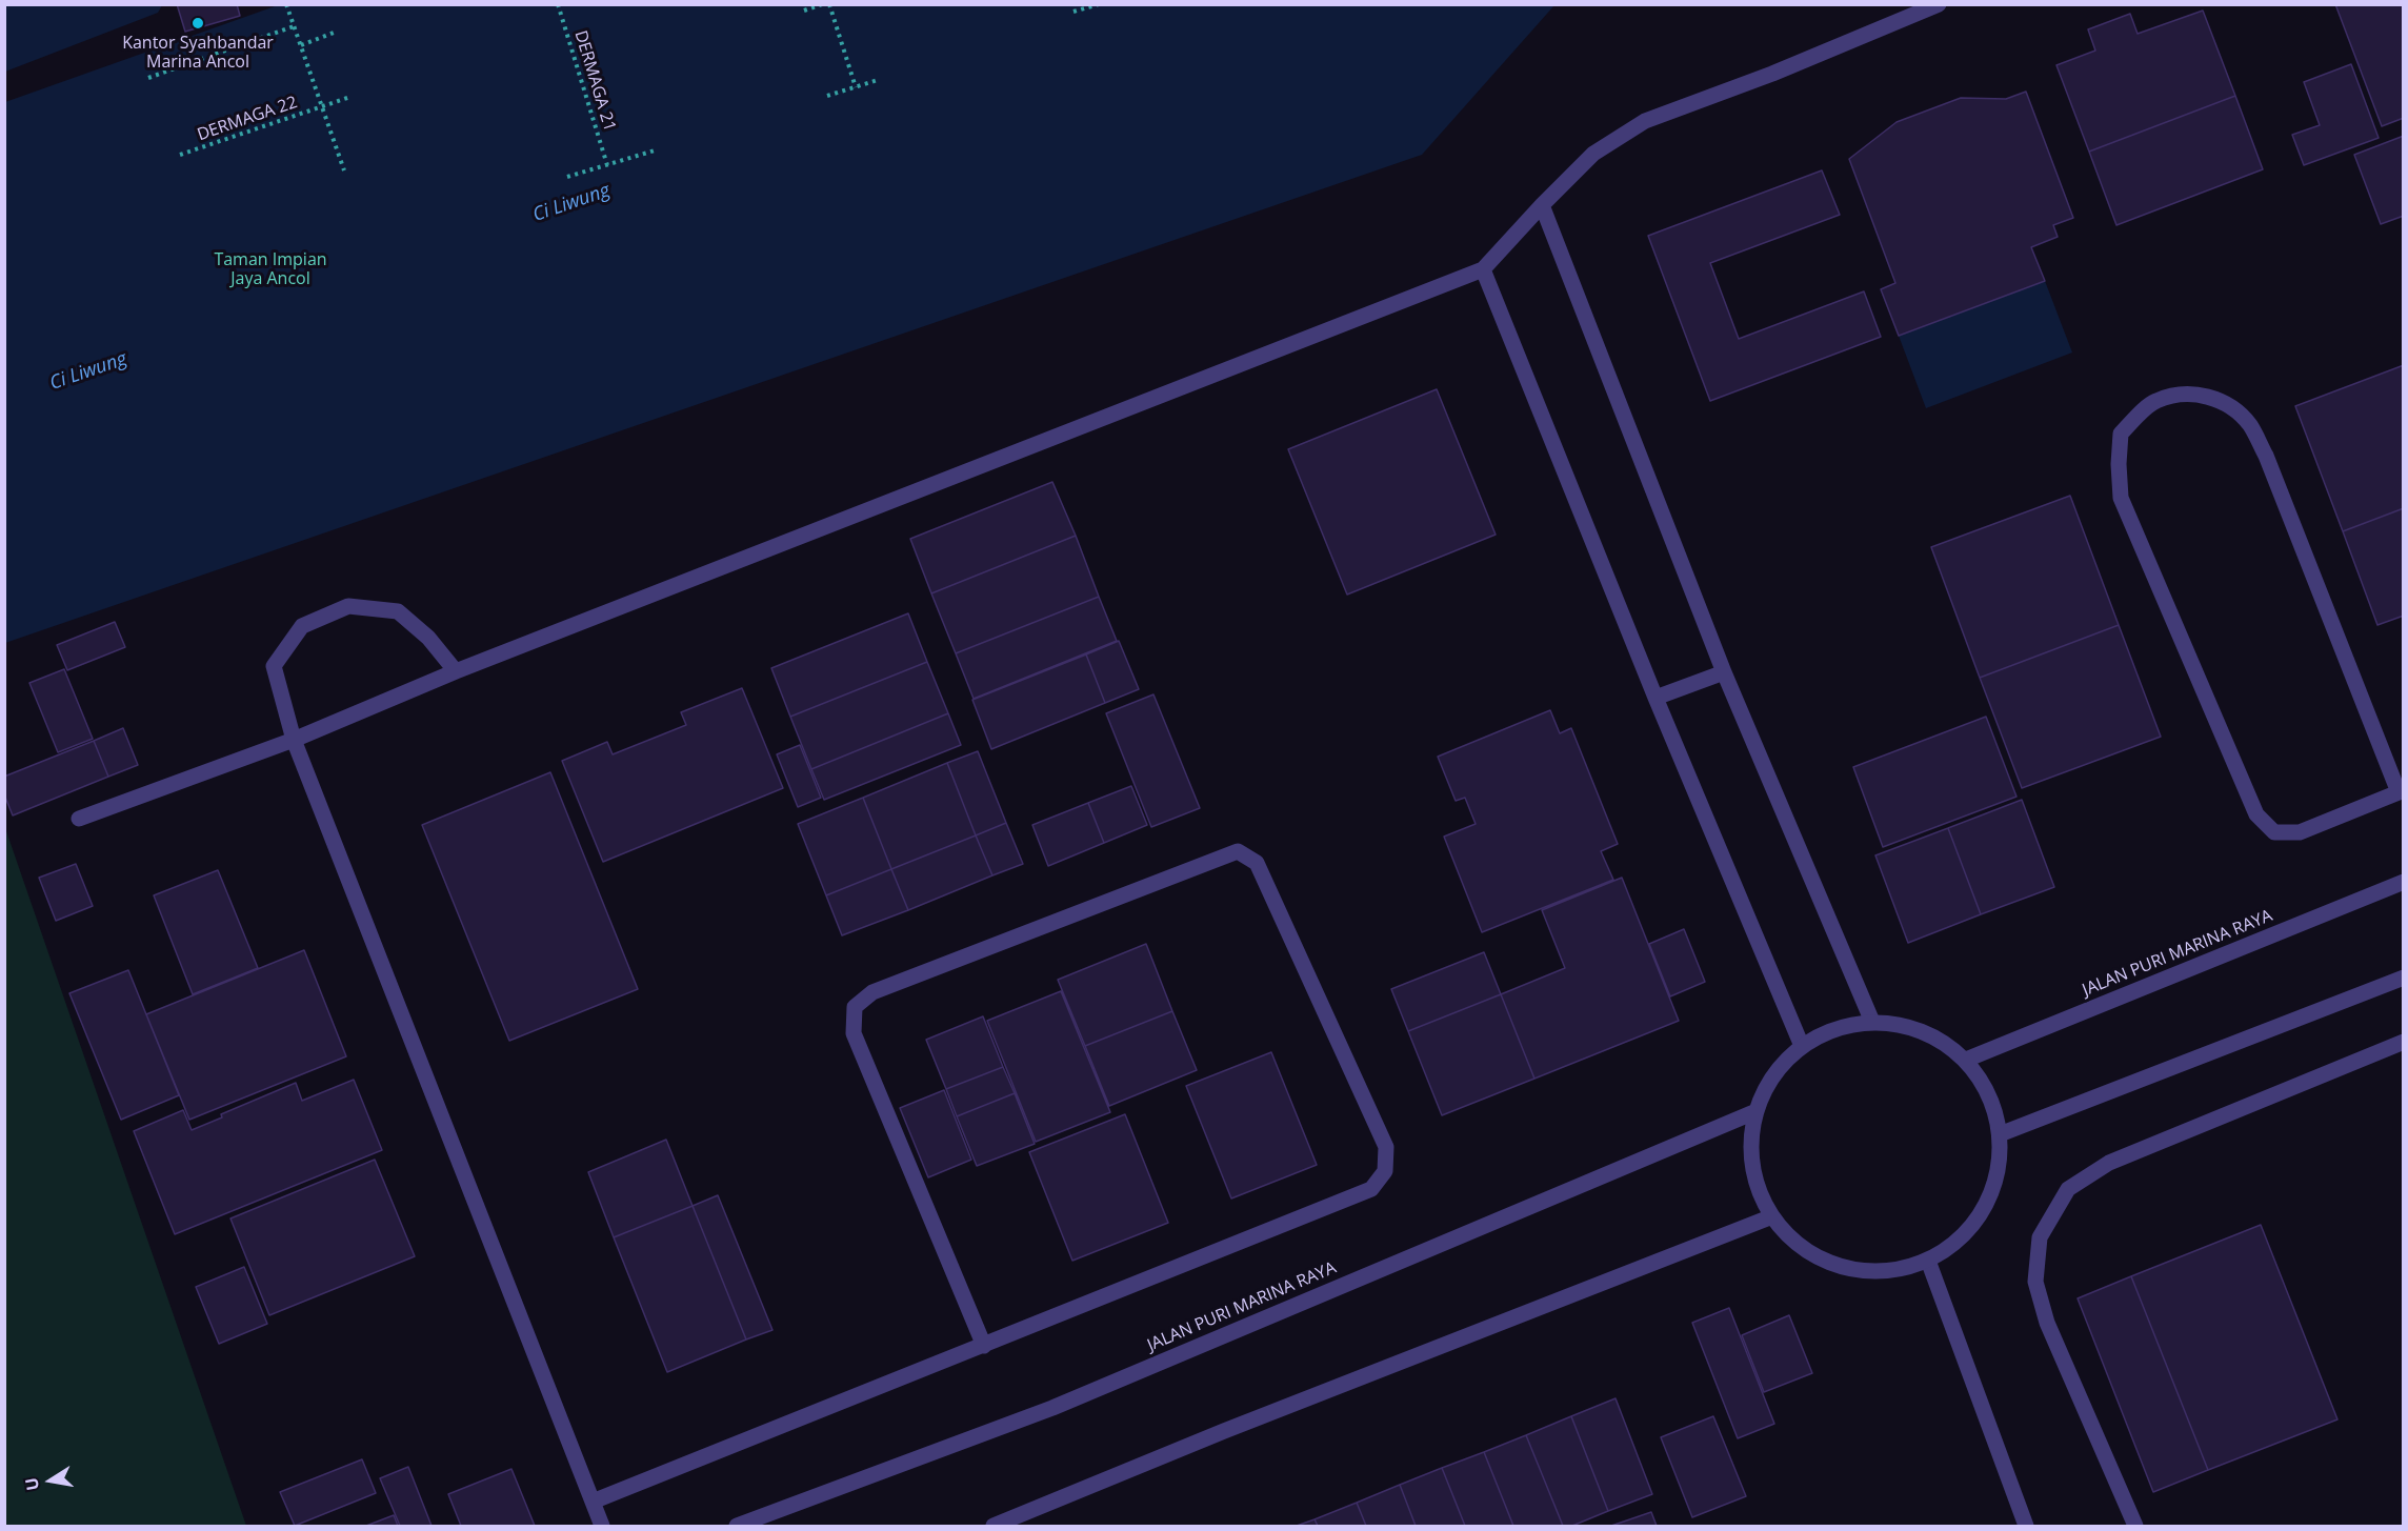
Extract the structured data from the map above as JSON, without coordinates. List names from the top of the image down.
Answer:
{
  "streets": {
    "street": ["JALAN PURI MARINA RAYA"],
    "path": ["DERMAGA 21", "DERMAGA 22"]
  },
  "water": ["Ci Liwung"],
  "parks": ["Taman Impian Jaya Ancol"],
  "places": ["Kantor Syahbandar Marina Ancol"],
  "north": "left"
}
